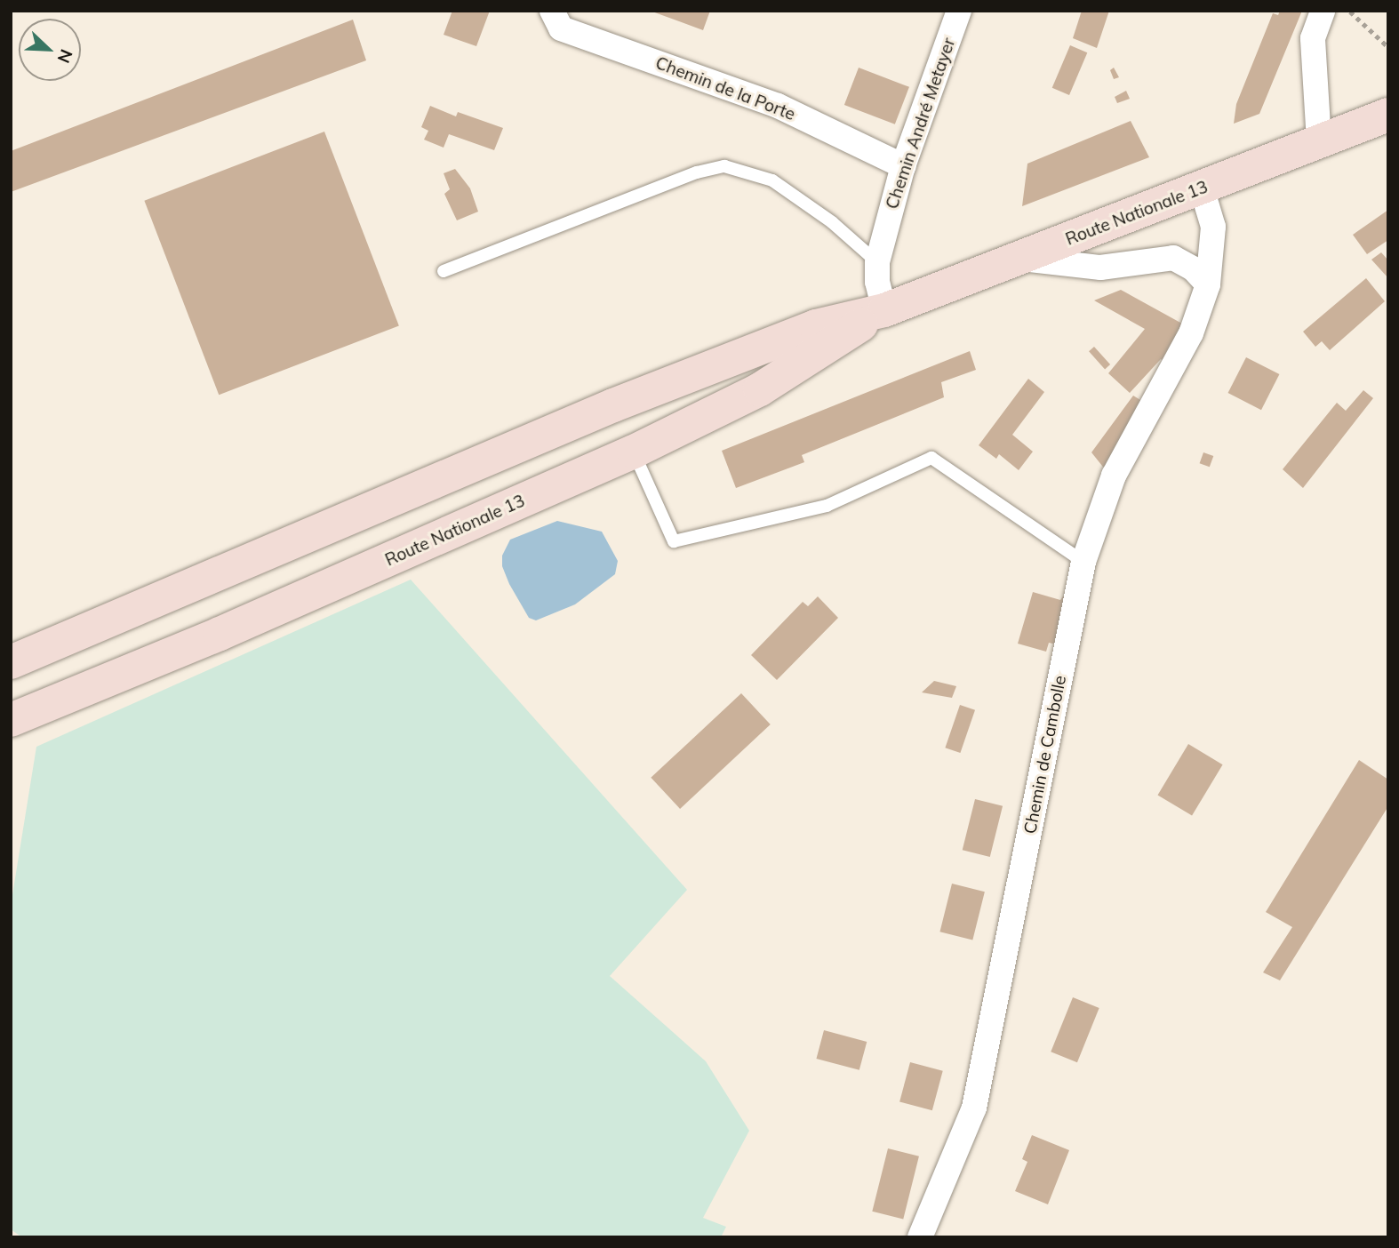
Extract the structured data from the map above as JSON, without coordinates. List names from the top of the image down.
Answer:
{
  "streets": {
    "main road": ["Route Nationale 13"],
    "street": ["Chemin de la Porte", "Chemin André Metayer", "Chemin de Cambolle"]
  },
  "crossings": [
    ["Chemin de la Porte", "Chemin André Metayer"],
    ["Chemin André Metayer", "Route Nationale 13"],
    ["Route Nationale 13", "Chemin de Cambolle"]
  ],
  "north": "bottom right"
}
